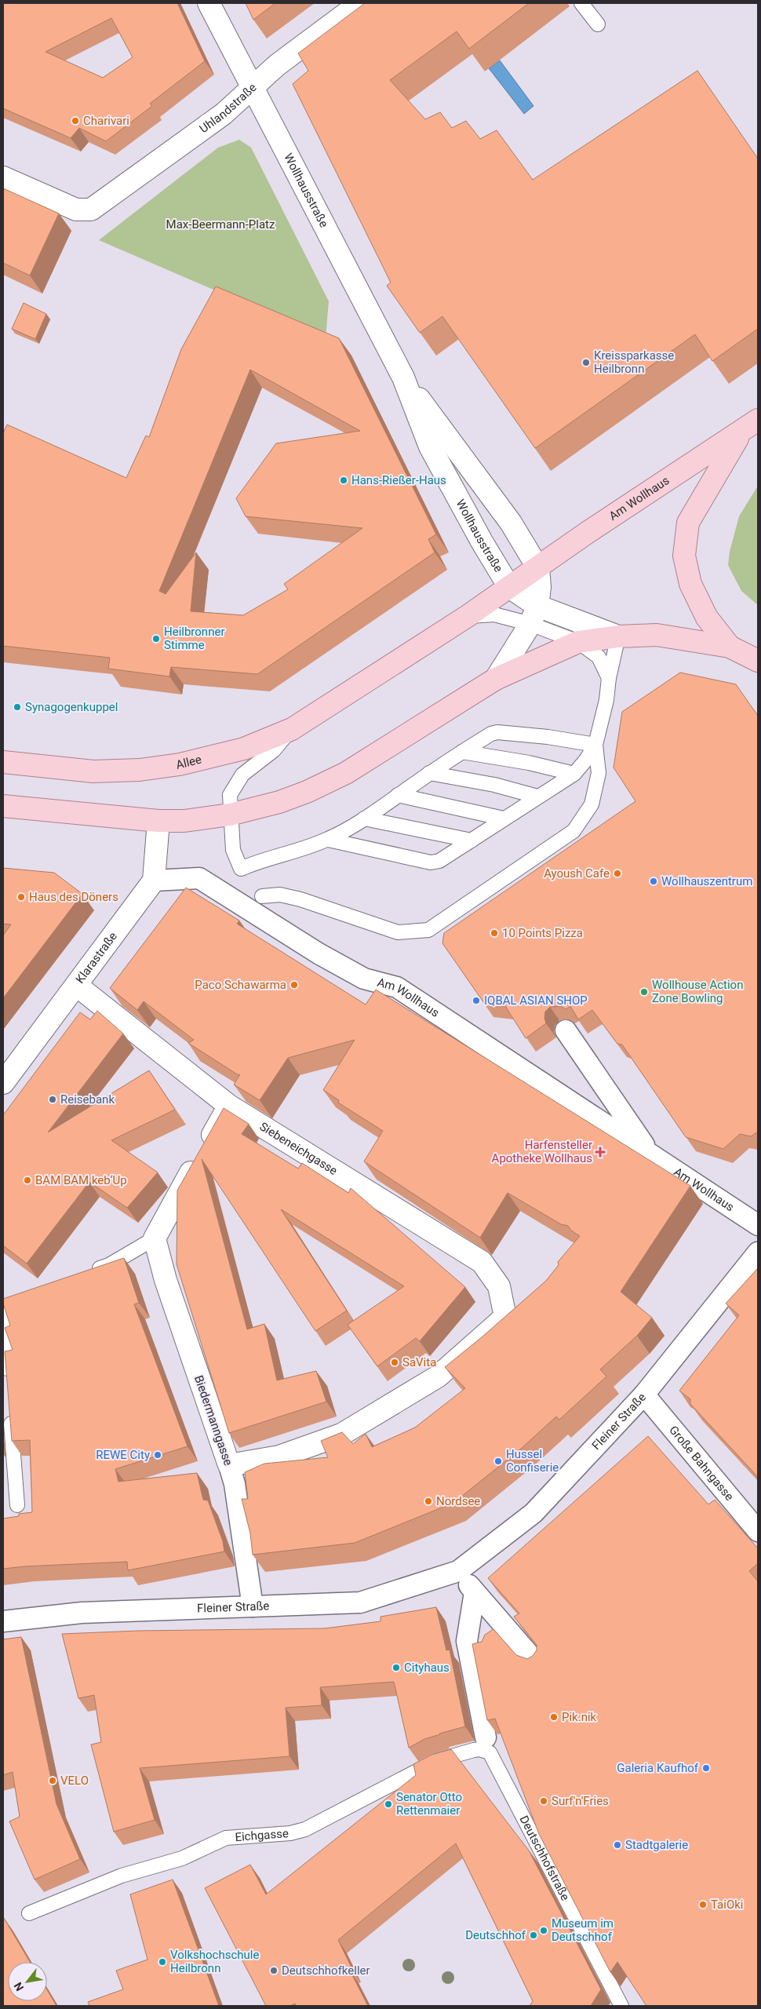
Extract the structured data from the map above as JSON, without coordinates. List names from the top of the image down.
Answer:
{
  "streets": {
    "main road": ["Am Wollhaus", "Allee"],
    "street": [
      "Uhlandstraße",
      "Wollhausstraße",
      "Klarastraße",
      "Siebeneichgasse",
      "Biedermanngasse",
      "Fleiner Straße",
      "Große Bahngasse",
      "Deutschhofstraße"
    ],
    "lane": ["Eichgasse"]
  },
  "crossings": [
    ["Uhlandstraße", "Wollhausstraße"],
    ["Wollhausstraße", "Am Wollhaus"],
    ["Am Wollhaus", "Allee"],
    ["Am Wollhaus", "Klarastraße"],
    ["Klarastraße", "Siebeneichgasse"],
    ["Siebeneichgasse", "Biedermanngasse"],
    ["Biedermanngasse", "Fleiner Straße"],
    ["Fleiner Straße", "Große Bahngasse"],
    ["Eichgasse", "Deutschhofstraße"]
  ],
  "parks": ["Max-Beermann-Platz"],
  "places": {
    "other": [
      "Charivari",
      "Kreissparkasse Heilbronn",
      "Hans-Rießer-Haus",
      "Heilbronner Stimme",
      "Synagogenkuppel",
      "Ayoush Cafe",
      "Wollhauszentrum",
      "Haus des Döners",
      "10 Points Pizza",
      "Paco Schawarma",
      "Wollhouse Action Zone Bowling",
      "IQBAL ASIAN SHOP",
      "Reisebank",
      "BAM BAM keb‘Up",
      "SaVita",
      "REWE City",
      "Hussel Confiserie",
      "Nordsee",
      "Cityhaus",
      "Pik.nik",
      "Galeria Kaufhof",
      "VELO",
      "Surf'n'Fries",
      "Senator Otto Rettenmaier",
      "Stadtgalerie",
      "TaiOki",
      "Museum im Deutschhof",
      "Deutschhof",
      "Volkshochschule Heilbronn",
      "Deutschhofkeller"
    ],
    "health": ["Harfensteller Apotheke Wollhaus"]
  },
  "north": "bottom left"
}
